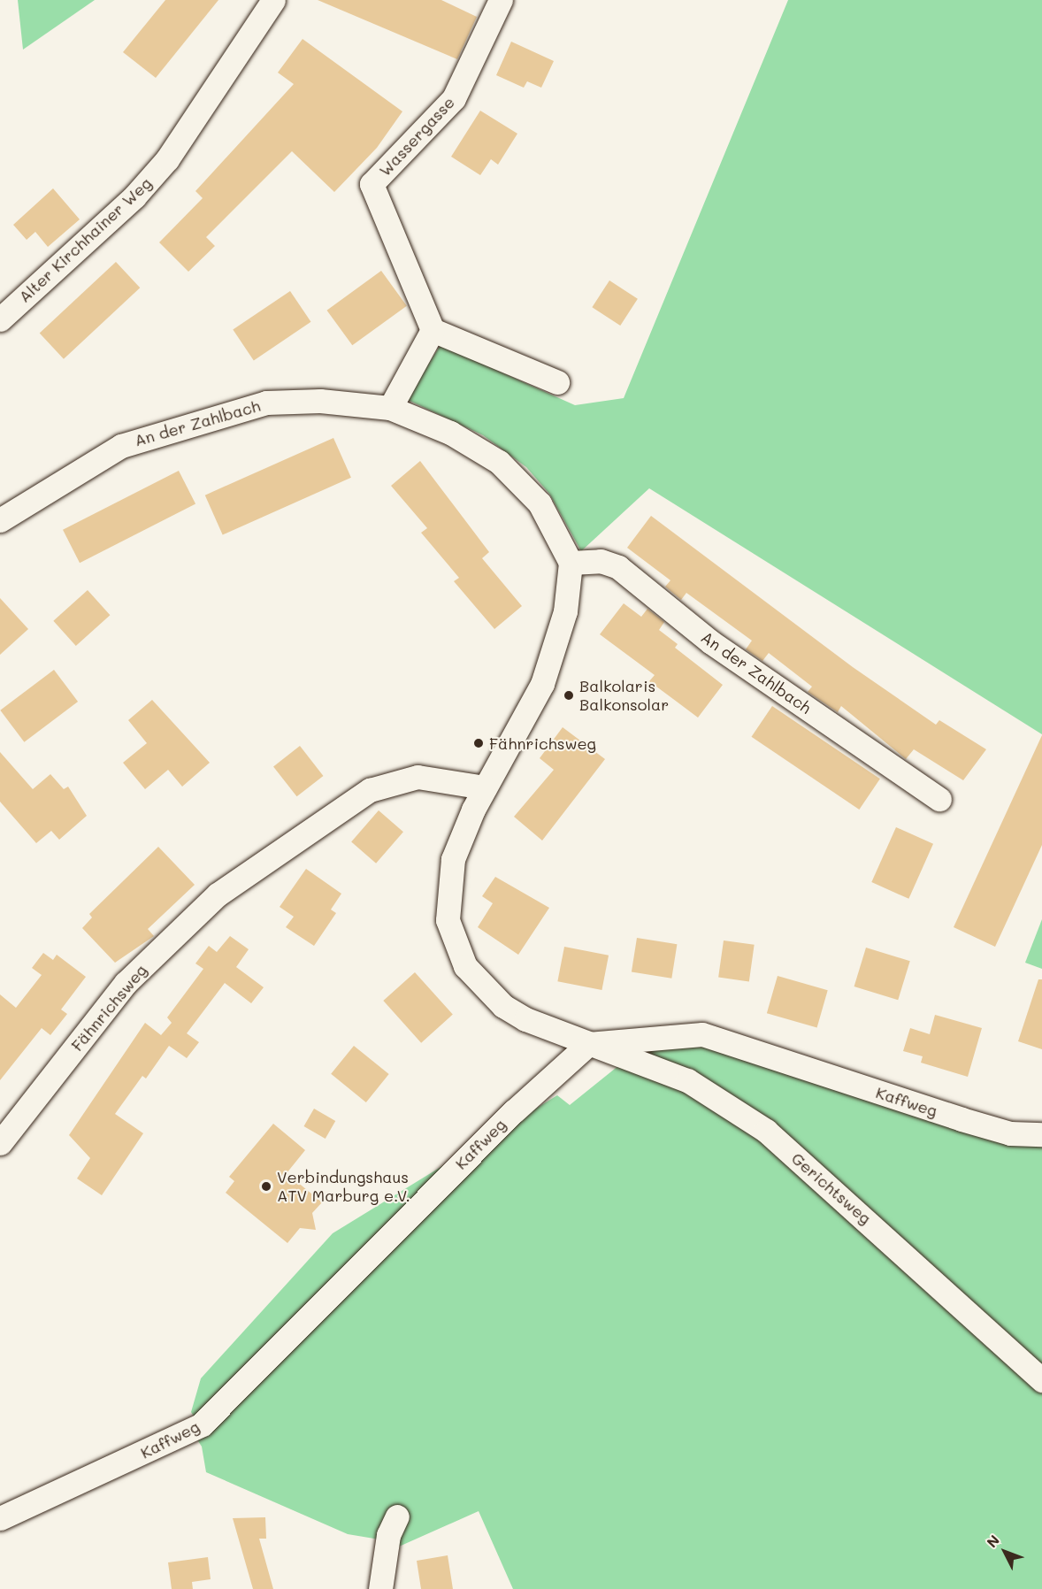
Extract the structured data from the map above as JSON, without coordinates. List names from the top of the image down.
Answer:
{
  "streets": {
    "street": [
      "Wassergasse",
      "Alter Kirchhainer Weg",
      "An der Zahlbach",
      "Fähnrichsweg",
      "Kaffweg",
      "Gerichtsweg"
    ]
  },
  "crossings": [
    ["Kaffweg", "Gerichtsweg"]
  ],
  "places": ["Balkolaris Balkonsolar", "Fähnrichsweg", "Verbindungshaus ATV Marburg e.V."],
  "north": "top left"
}
